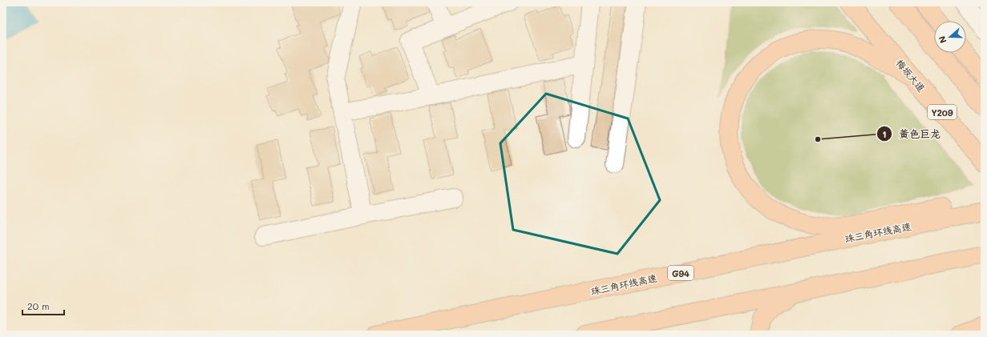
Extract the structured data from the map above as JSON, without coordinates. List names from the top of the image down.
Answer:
{
  "streets": {
    "main road": [
      "梅坂大道",
      "Y209",
      "珠三角环线高速",
      "G94"
    ]
  },
  "places": ["黄色巨龙"],
  "scale_bar": "20 m",
  "north": "left"
}
